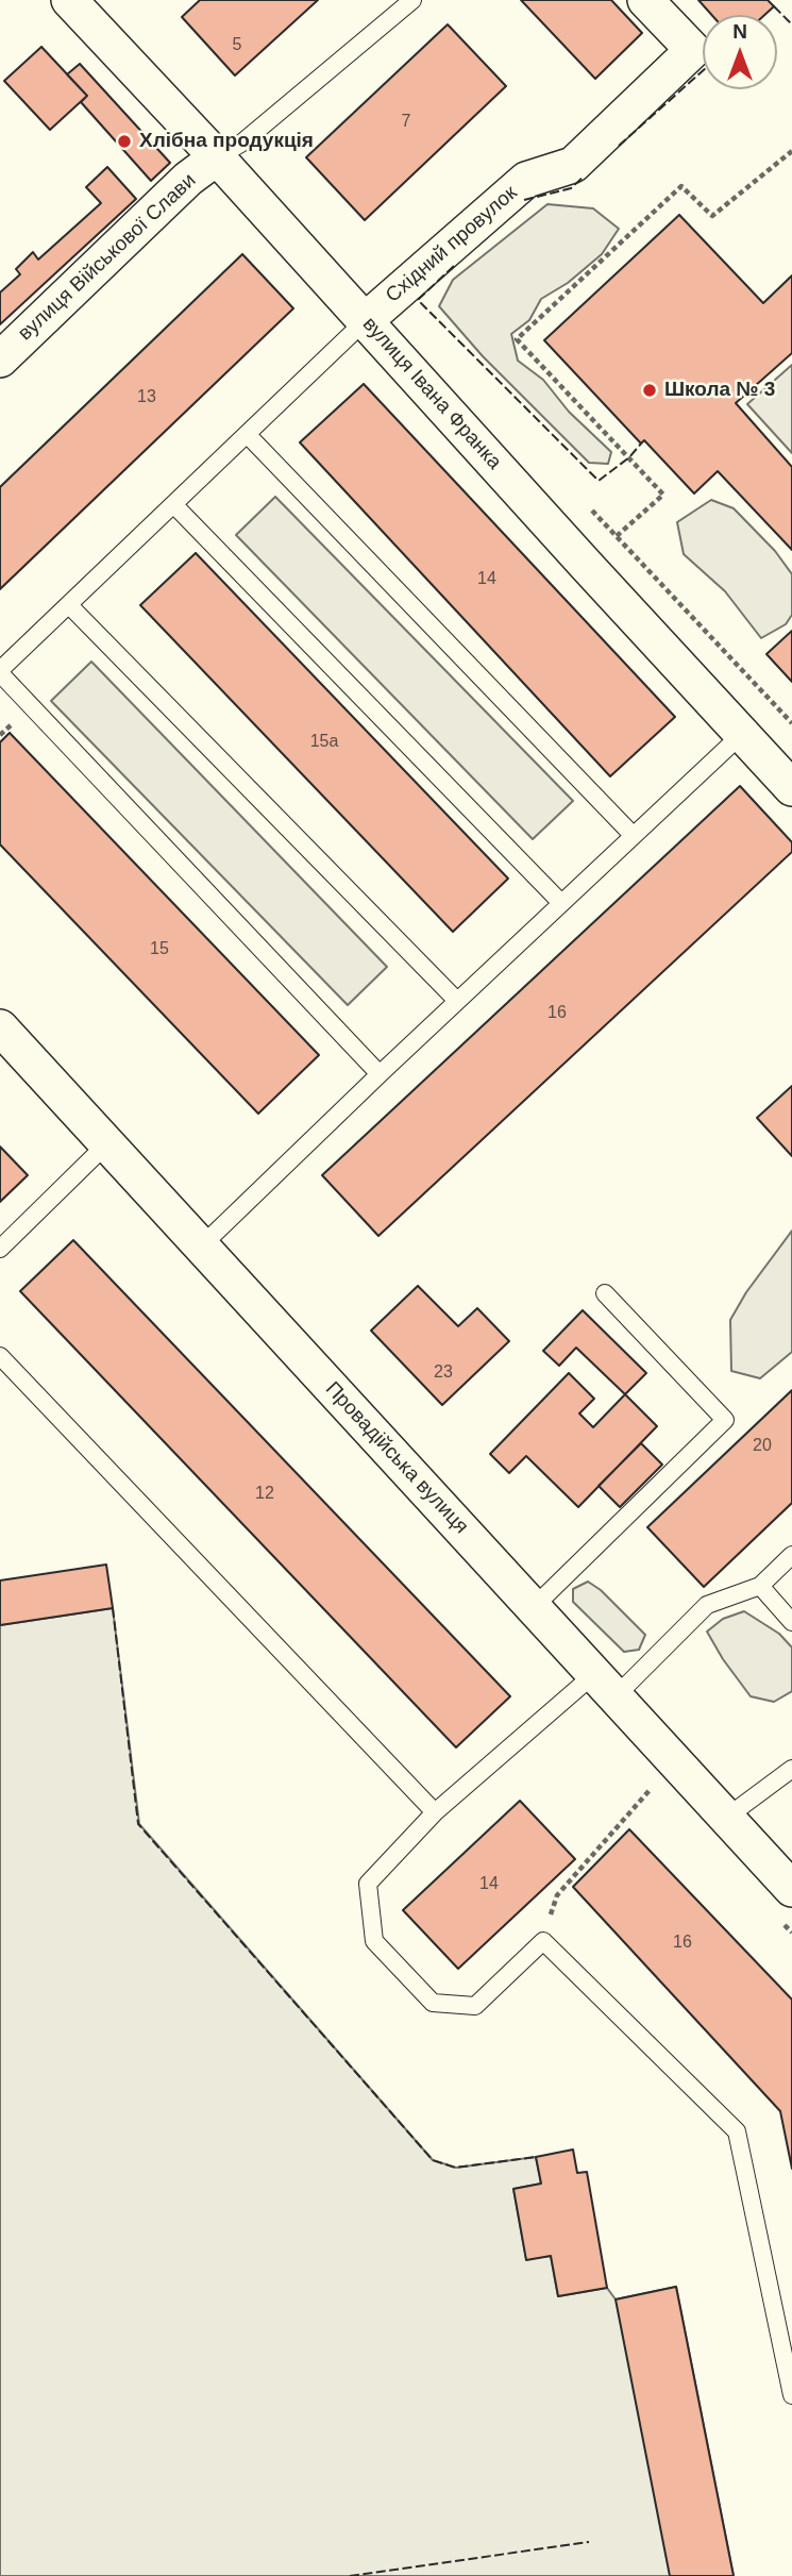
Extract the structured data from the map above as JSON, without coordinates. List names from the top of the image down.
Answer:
{
  "streets": {
    "street": [
      "Східний провулок",
      "вулиця Військової Слави",
      "вулиця Івана Франка",
      "Провадійська вулиця"
    ]
  },
  "crossings": [
    ["Східний провулок", "вулиця Івана Франка"],
    ["вулиця Військової Слави", "вулиця Івана Франка"]
  ],
  "places": ["Хлібна продукція", "Школа № 3"],
  "house_numbers": [
    "5",
    "7",
    "13",
    "14",
    "15а",
    "15",
    "16",
    "23",
    "20",
    "12",
    "14",
    "16"
  ],
  "north": "top"
}
